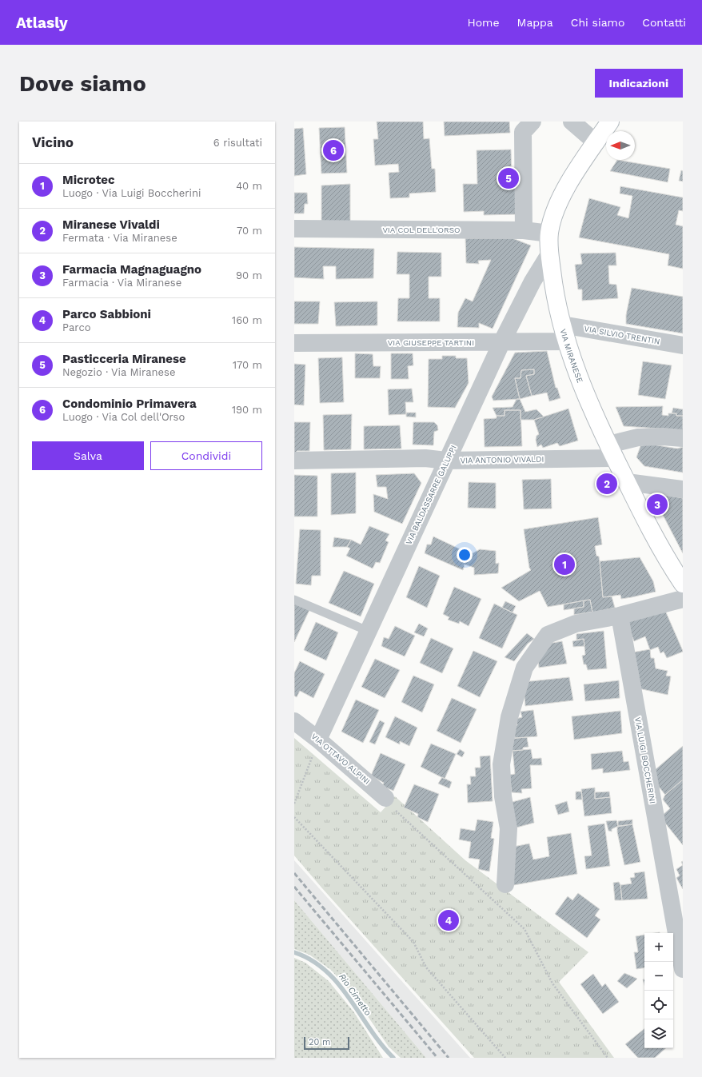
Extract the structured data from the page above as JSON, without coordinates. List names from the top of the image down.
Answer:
{
  "streets": {
    "street": [
      "VIA COL DELL'ORSO",
      "VIA SILVIO TRENTIN",
      "VIA GIUSEPPE TARTINI",
      "VIA MIRANESE",
      "VIA ANTONIO VIVALDI",
      "VIA BALDASSARRE GALUPPI",
      "VIA OTTAVO ALPINI",
      "VIA LUIGI BOCCHERINI"
    ]
  },
  "crossings": [
    ["VIA COL DELL'ORSO", "VIA MIRANESE"],
    ["VIA SILVIO TRENTIN", "VIA MIRANESE"],
    ["VIA GIUSEPPE TARTINI", "VIA MIRANESE"],
    ["VIA GIUSEPPE TARTINI", "VIA BALDASSARRE GALUPPI"],
    ["VIA MIRANESE", "VIA ANTONIO VIVALDI"],
    ["VIA MIRANESE", "VIA BALDASSARRE GALUPPI"],
    ["VIA ANTONIO VIVALDI", "VIA BALDASSARRE GALUPPI"],
    ["VIA BALDASSARRE GALUPPI", "VIA OTTAVO ALPINI"]
  ],
  "water": ["Rio Cimetto"],
  "scale_bar": "20 m",
  "north": "left",
  "page": {
    "header": "Atlasly",
    "nav": [
      "Home",
      "Mappa",
      "Chi siamo",
      "Contatti"
    ],
    "buttons": [
      "Indicazioni",
      ["Salva", "Condividi"]
    ],
    "title": "Dove siamo",
    "heading": ["Vicino", "6 risultati"],
    "pins": [
      "6",
      "5",
      "2",
      "3",
      "1",
      "4"
    ],
    "list": [
      {
        "mark": "1",
        "name": "Microtec",
        "note": "Luogo · Via Luigi Boccherini",
        "value": "40 m"
      },
      {
        "mark": "2",
        "name": "Miranese Vivaldi",
        "note": "Fermata · Via Miranese",
        "value": "70 m"
      },
      {
        "mark": "3",
        "name": "Farmacia Magnaguagno",
        "note": "Farmacia · Via Miranese",
        "value": "90 m"
      },
      {
        "mark": "4",
        "name": "Parco Sabbioni",
        "note": "Parco",
        "value": "160 m"
      },
      {
        "mark": "5",
        "name": "Pasticceria Miranese",
        "note": "Negozio · Via Miranese",
        "value": "170 m"
      },
      {
        "mark": "6",
        "name": "Condominio Primavera",
        "note": "Luogo · Via Col dell'Orso",
        "value": "190 m"
      }
    ],
    "map_buttons": ["+", "−"],
    "scale": "20 m"
  }
}
